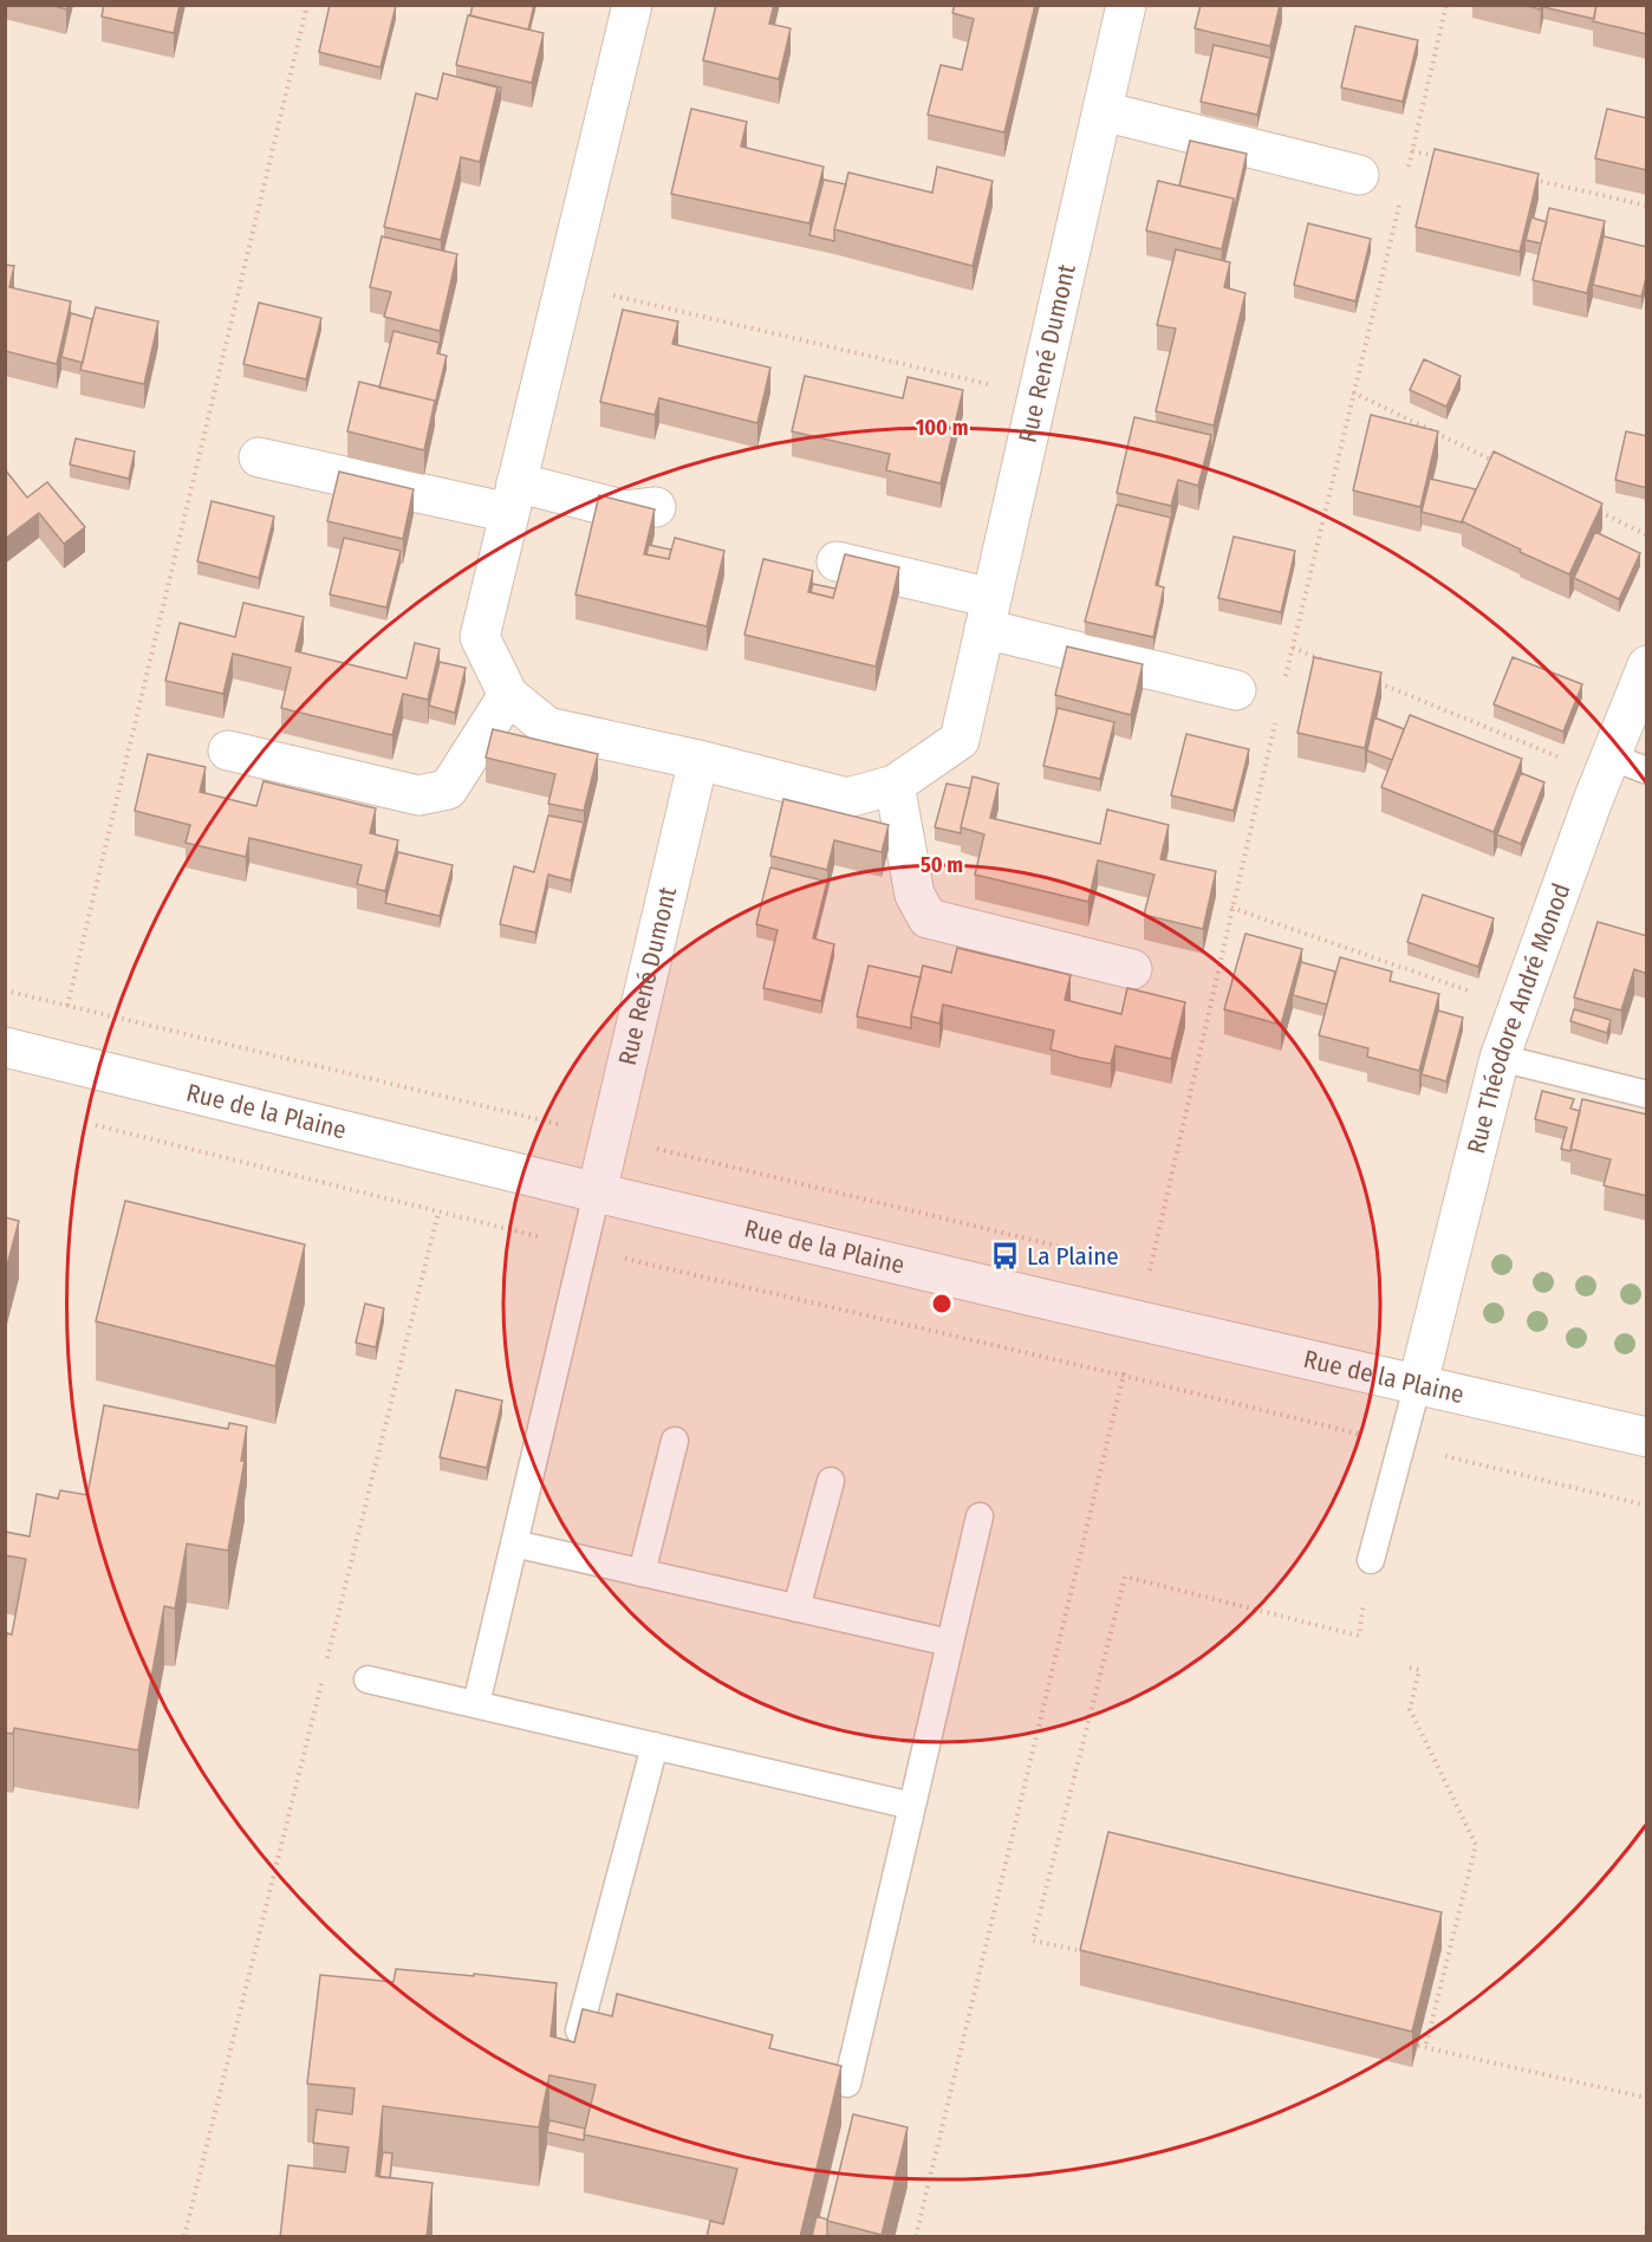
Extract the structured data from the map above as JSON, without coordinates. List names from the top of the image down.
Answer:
{
  "streets": {
    "street": ["Rue René Dumont", "Rue Théodore André Monod", "Rue de la Plaine"]
  },
  "crossings": [
    ["Rue René Dumont", "Rue de la Plaine"],
    ["Rue Théodore André Monod", "Rue de la Plaine"]
  ],
  "places": {
    "bus stop": ["La Plaine"]
  },
  "rings": ["100 m", "50 m"]
}
